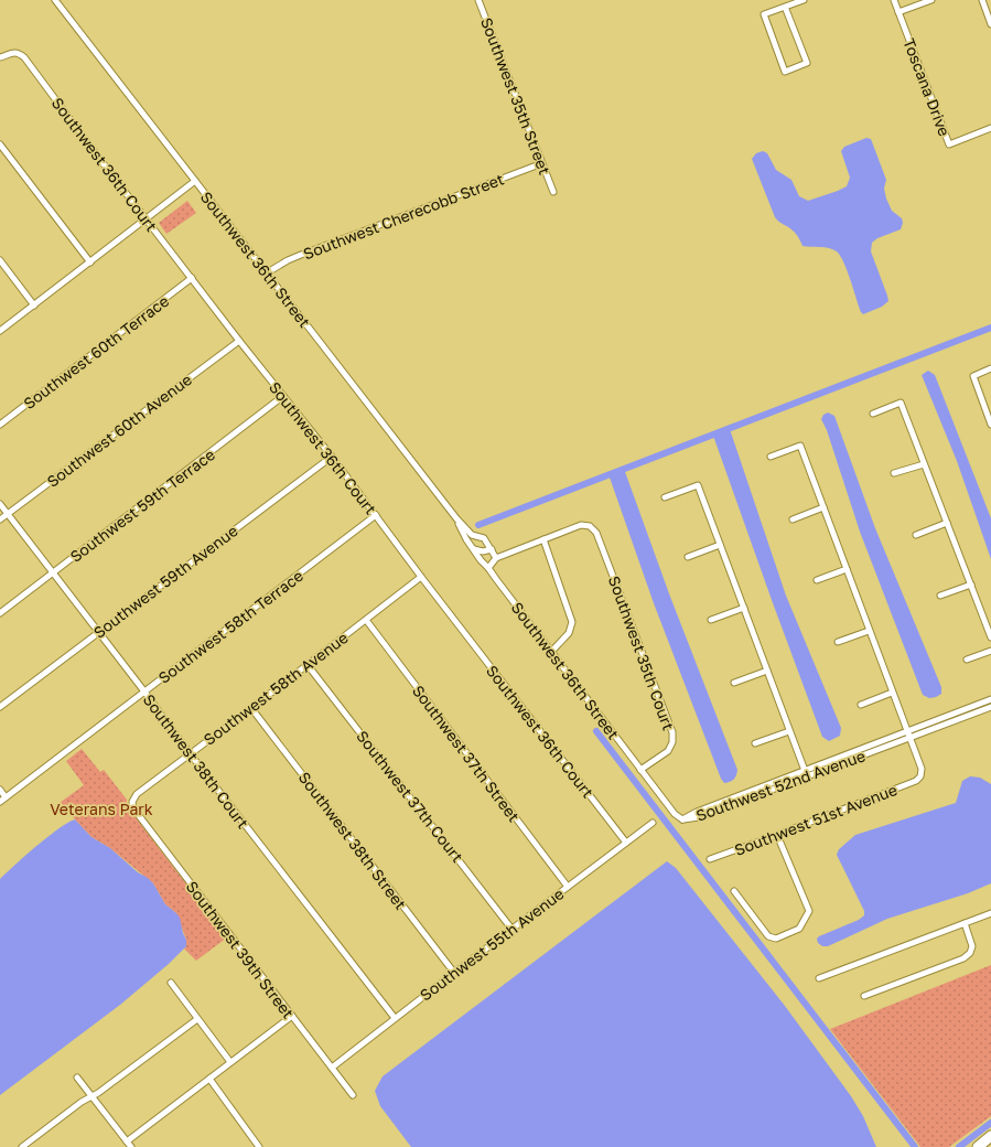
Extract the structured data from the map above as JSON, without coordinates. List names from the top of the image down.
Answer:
{
  "streets": {
    "street": [
      "Toscana Drive",
      "Southwest 35th Street",
      "Southwest 36th Court",
      "Southwest Cherecobb Street",
      "Southwest 36th Street",
      "Southwest 60th Terrace",
      "Southwest 60th Avenue",
      "Southwest 59th Terrace",
      "Southwest 59th Avenue",
      "Southwest 58th Terrace",
      "Southwest 35th Court",
      "Southwest 58th Avenue",
      "Southwest 37th Street",
      "Southwest 38th Court",
      "Southwest 52nd Avenue",
      "Southwest 37th Court",
      "Southwest 51st Avenue",
      "Southwest 38th Street",
      "Southwest 55th Avenue",
      "Southwest 39th Street"
    ]
  },
  "crossings": [
    ["Southwest 35th Street", "Southwest Cherecobb Street"],
    ["Southwest 36th Court", "Southwest 60th Terrace"],
    ["Southwest 36th Court", "Southwest 60th Avenue"],
    ["Southwest 36th Court", "Southwest 59th Terrace"],
    ["Southwest 36th Court", "Southwest 59th Avenue"],
    ["Southwest 36th Court", "Southwest 58th Terrace"],
    ["Southwest 36th Court", "Southwest 58th Avenue"],
    ["Southwest 36th Court", "Southwest 55th Avenue"],
    ["Southwest Cherecobb Street", "Southwest 36th Street"],
    ["Southwest 36th Street", "Southwest 35th Court"],
    ["Southwest 36th Street", "Southwest 52nd Avenue"],
    ["Southwest 60th Avenue", "Southwest 38th Court"],
    ["Southwest 59th Terrace", "Southwest 38th Court"],
    ["Southwest 59th Avenue", "Southwest 38th Court"],
    ["Southwest 58th Terrace", "Southwest 38th Court"],
    ["Southwest 58th Avenue", "Southwest 37th Street"],
    ["Southwest 58th Avenue", "Southwest 38th Court"],
    ["Southwest 58th Avenue", "Southwest 37th Court"],
    ["Southwest 58th Avenue", "Southwest 38th Street"],
    ["Southwest 58th Avenue", "Southwest 39th Street"],
    ["Southwest 37th Street", "Southwest 55th Avenue"],
    ["Southwest 38th Court", "Southwest 55th Avenue"],
    ["Southwest 52nd Avenue", "Southwest 51st Avenue"],
    ["Southwest 37th Court", "Southwest 55th Avenue"],
    ["Southwest 38th Street", "Southwest 55th Avenue"],
    ["Southwest 55th Avenue", "Southwest 39th Street"]
  ],
  "parks": ["Veterans Park"]
}
